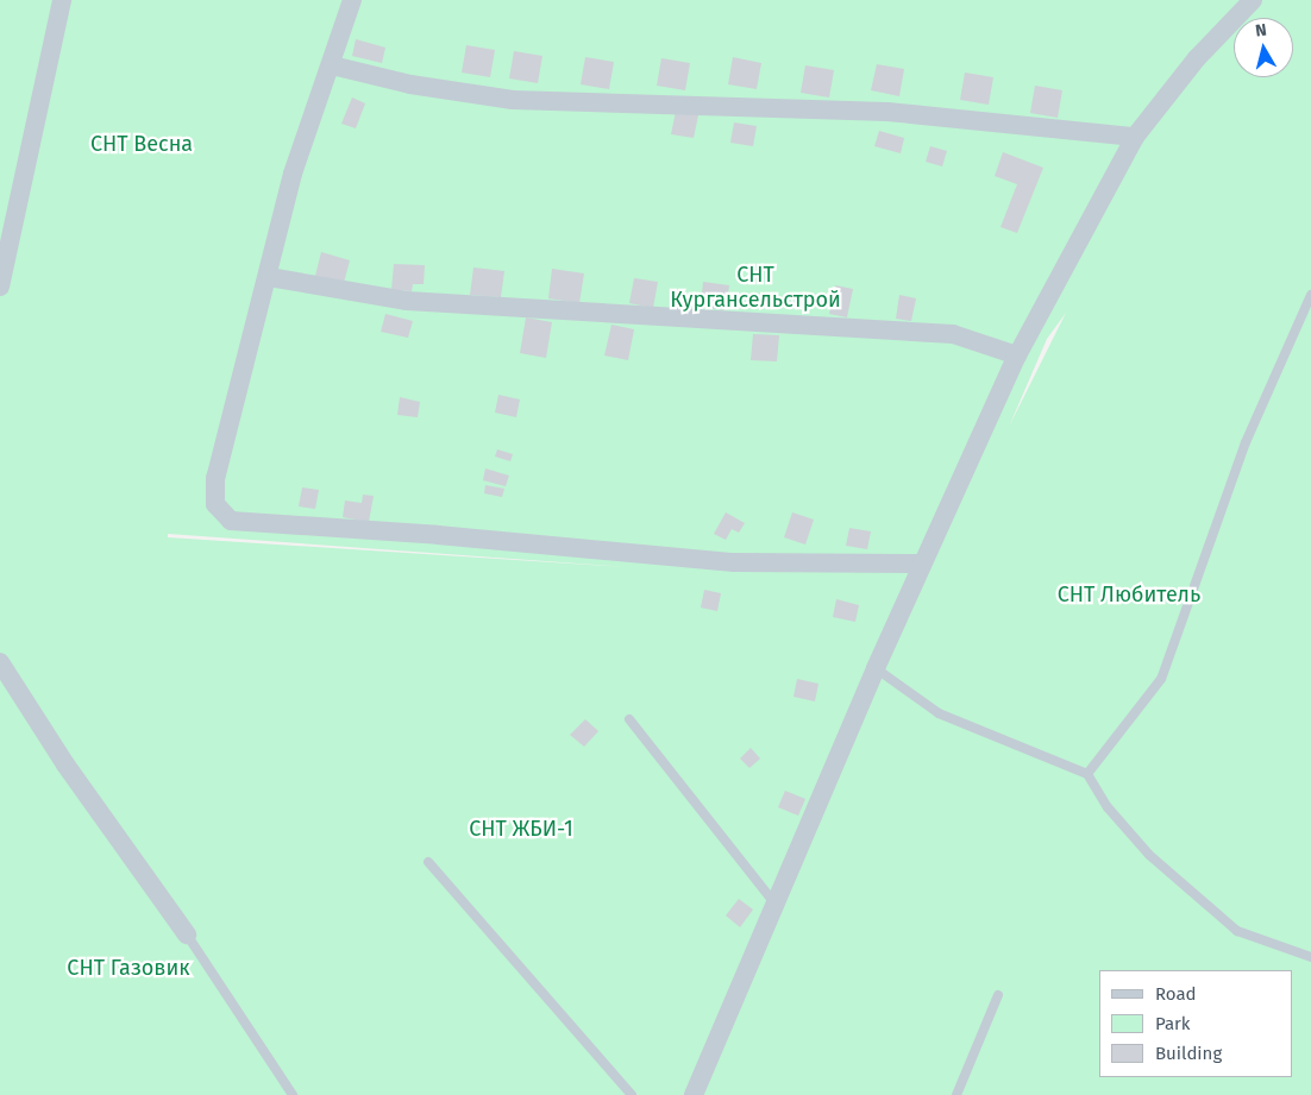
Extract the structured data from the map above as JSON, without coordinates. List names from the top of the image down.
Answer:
{
  "parks": [
    "СНТ Весна",
    "СНТ Кургансельстрой",
    "СНТ Любитель",
    "СНТ ЖБИ-1",
    "СНТ Газовик"
  ],
  "legend": ["Road", "Park", "Building"],
  "north": "top"
}
